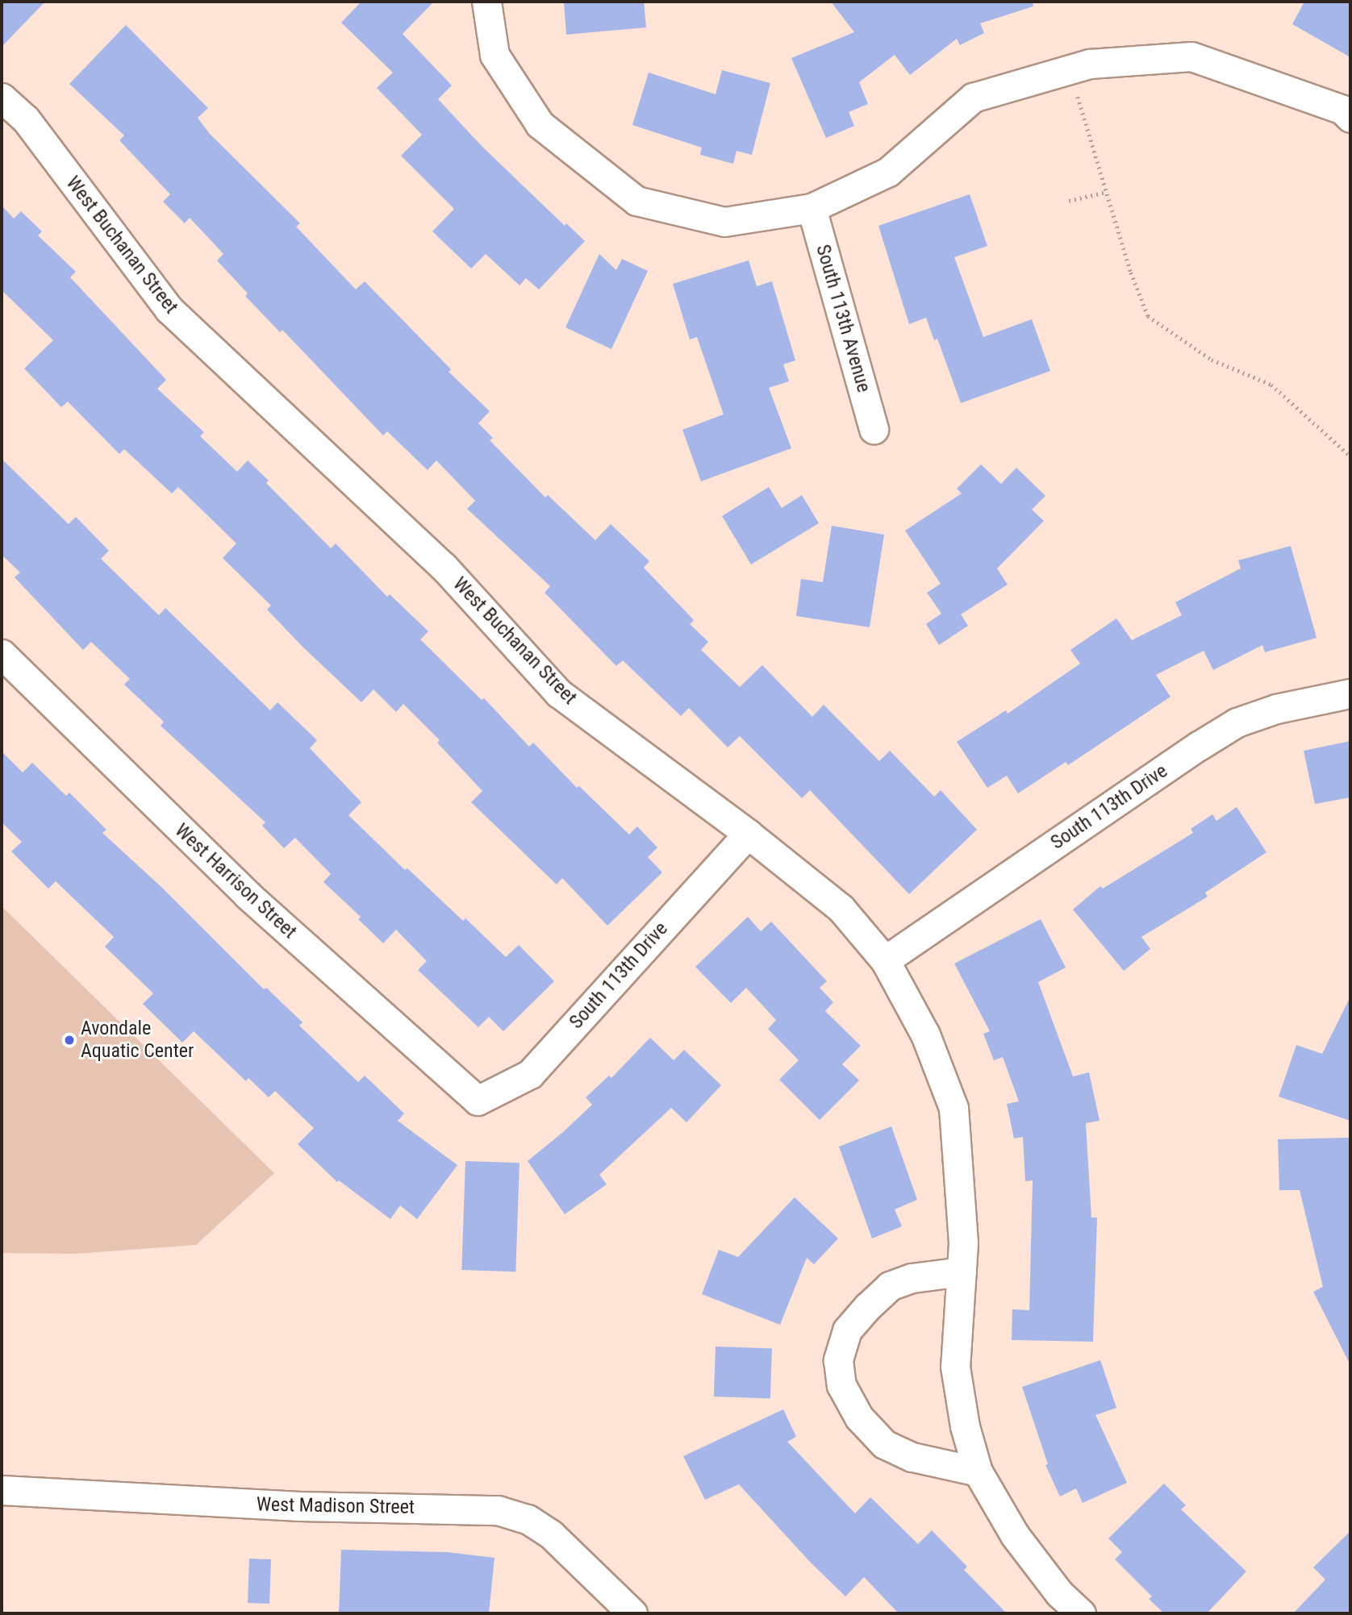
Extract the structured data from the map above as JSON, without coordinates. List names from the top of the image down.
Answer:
{
  "streets": {
    "street": [
      "West Buchanan Street",
      "South 113th Avenue",
      "South 113th Drive",
      "West Harrison Street",
      "West Madison Street"
    ]
  },
  "crossings": [
    ["West Buchanan Street", "South 113th Drive"],
    ["South 113th Drive", "West Harrison Street"]
  ],
  "places": ["Avondale Aquatic Center"]
}
